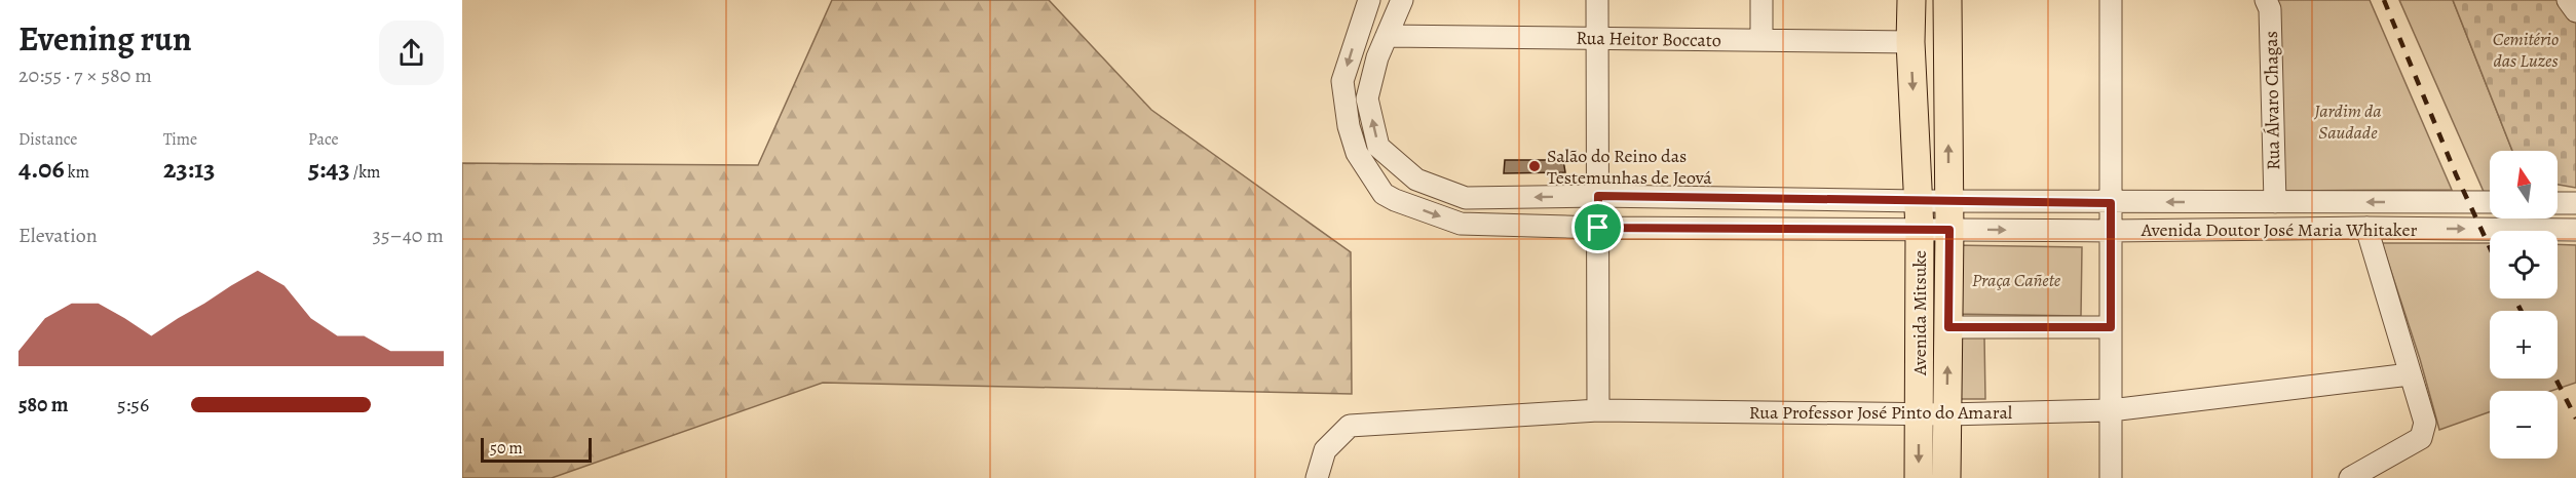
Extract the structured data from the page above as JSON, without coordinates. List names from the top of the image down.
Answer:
{
  "streets": {
    "main road": ["Avenida Mitsuke"],
    "street": [
      "Rua Heitor Boccato",
      "Rua Álvaro Chagas",
      "Avenida Doutor José Maria Whitaker",
      "Rua Professor José Pinto do Amaral"
    ]
  },
  "crossings": [
    ["Rua Heitor Boccato", "Avenida Doutor José Maria Whitaker"],
    ["Rua Heitor Boccato", "Avenida Mitsuke"],
    ["Rua Álvaro Chagas", "Avenida Doutor José Maria Whitaker"],
    ["Avenida Doutor José Maria Whitaker", "Avenida Mitsuke"],
    ["Avenida Mitsuke", "Rua Professor José Pinto do Amaral"]
  ],
  "parks": ["Cemitério das Luzes", "Jardim da Saudade", "Praça Cañete"],
  "places": ["Salão do Reino das Testemunhas de Jeová"],
  "scale_bar": "50 m",
  "north": "top",
  "page": {
    "heading": ["Evening run", "20:55 · 7 × 580 m"],
    "stats": [
      ["Distance", "4.06 km"],
      ["Time", "23:13"],
      ["Pace", "5:43 /km"]
    ],
    "map_buttons": ["+", "−"],
    "chart": ["Elevation", "35–40 m"],
    "list": [
      {
        "name": "580 m",
        "note": "5:56"
      }
    ],
    "scale": "50 m"
  }
}
